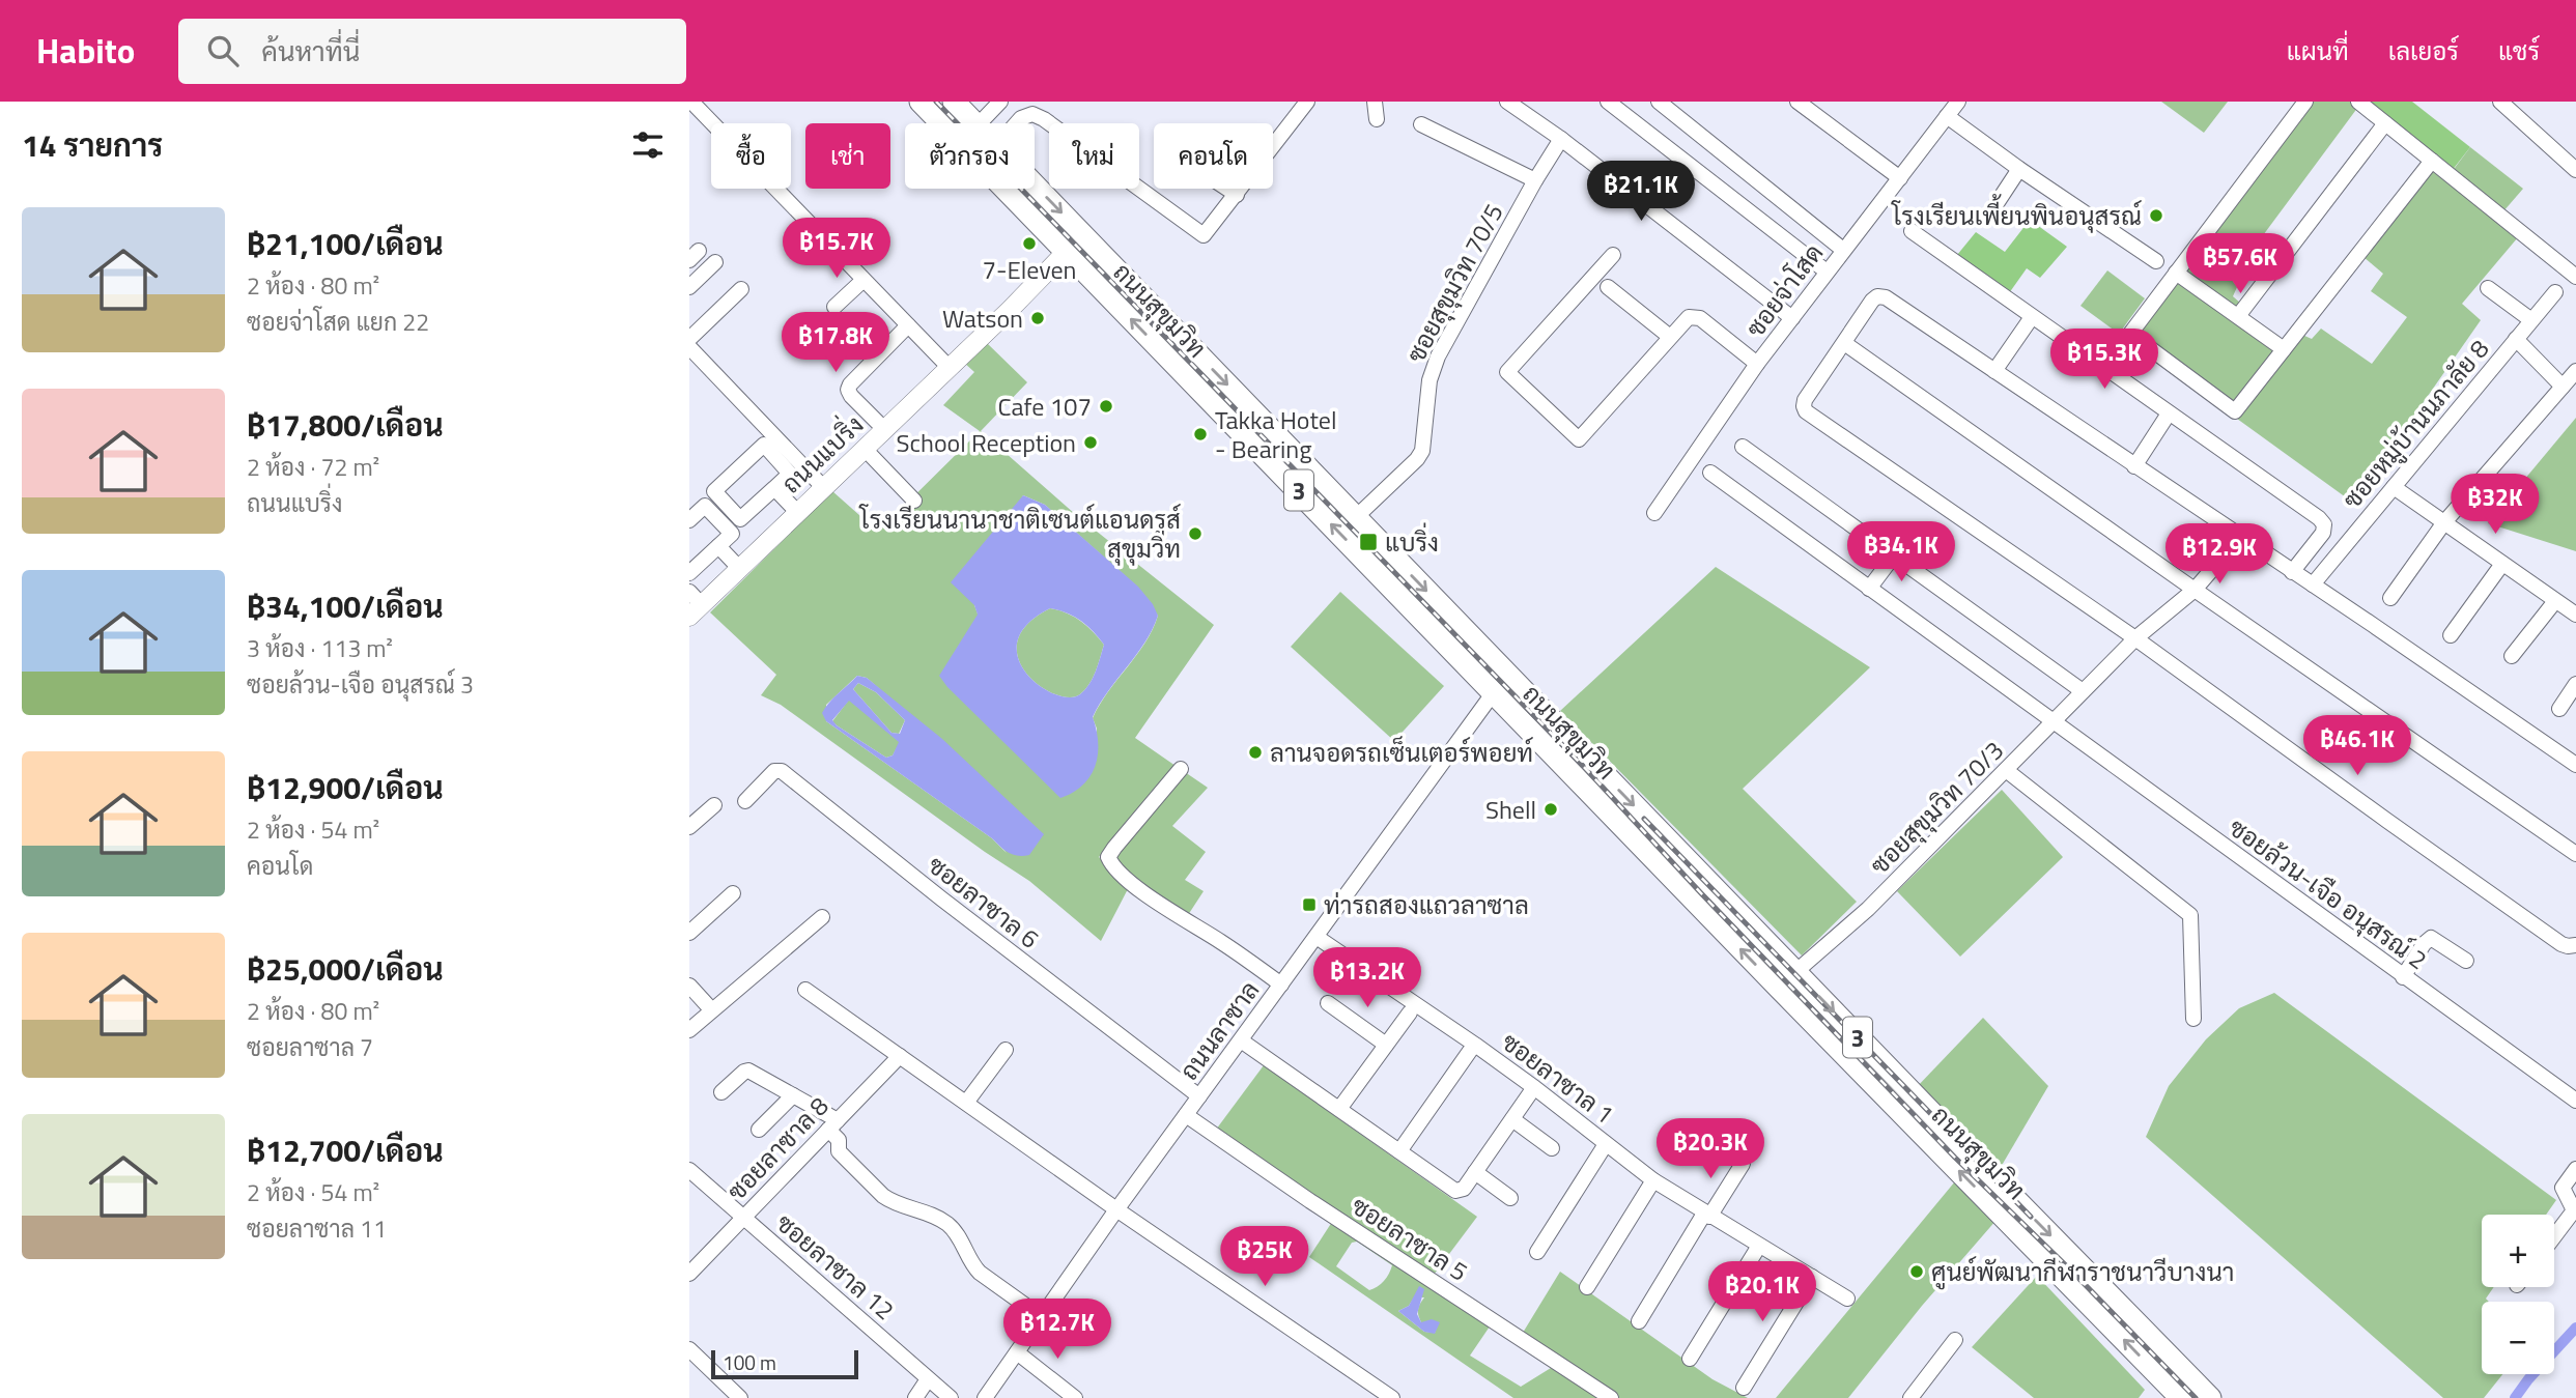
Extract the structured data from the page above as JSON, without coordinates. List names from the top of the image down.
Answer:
{
  "streets": {
    "highway": ["ถนนสุขุมวิท", "3"],
    "main road": ["ถนนแบริ่ง"],
    "street": [
      "ซอยสุขุมวิท 70/5",
      "ซอยจ่าโสด",
      "ซอยหมู่บ้านนภาลัย 8",
      "ซอยสุขุมวิท 70/3",
      "ซอยล้วน-เจือ อนุสรณ์ 2",
      "ซอยลาซาล 6",
      "ถนนลาซาล",
      "ซอยลาซาล 1",
      "ซอยลาซาล 8",
      "ซอยลาซาล 5",
      "ซอยลาซาล 12"
    ]
  },
  "crossings": [
    ["ซอยสุขุมวิท 70/5", "ถนนสุขุมวิท"],
    ["ถนนสุขุมวิท", "ถนนแบริ่ง"],
    ["ถนนสุขุมวิท", "ซอยสุขุมวิท 70/3"],
    ["ถนนสุขุมวิท", "ถนนลาซาล"],
    ["ซอยสุขุมวิท 70/3", "ซอยล้วน-เจือ อนุสรณ์ 2"],
    ["ซอยลาซาล 6", "ถนนลาซาล"],
    ["ถนนลาซาล", "ซอยลาซาล 1"],
    ["ถนนลาซาล", "ซอยลาซาล 5"],
    ["ซอยลาซาล 8", "ซอยลาซาล 12"]
  ],
  "places": {
    "other": [
      "โรงเรียนเพี้ยนพินอนุสรณ์",
      "7-Eleven",
      "Watson",
      "Cafe 107",
      "Takka Hotel - Bearing",
      "School Reception",
      "โรงเรียนนานาชาติเซนต์แอนดรูส์ สุขุมวิท",
      "ลานจอดรถเซ็นเตอร์พอยท์",
      "Shell",
      "ศูนย์พัฒนากีฬาราชนาวีบางนา"
    ],
    "transit": ["แบริ่ง", "ท่ารถสองแถวลาซาล"]
  },
  "scale_bar": "100 m",
  "page": {
    "header": "Habito",
    "search": "ค้นหาที่นี่",
    "nav": ["แผนที่", "เลเยอร์", "แชร์"],
    "heading": "14 รายการ",
    "chip": [
      "ซื้อ",
      "เช่า",
      "ตัวกรอง",
      "ใหม่",
      "คอนโด"
    ],
    "price": [
      "฿21.1K",
      "฿15.7K",
      "฿57.6K",
      "฿17.8K",
      "฿15.3K",
      "฿32K",
      "฿34.1K",
      "฿12.9K",
      "฿46.1K",
      "฿13.2K",
      "฿20.3K",
      "฿25K",
      "฿20.1K",
      "฿12.7K"
    ],
    "list": [
      {
        "name": "฿21,100/เดือน",
        "note": "2 ห้อง · 80 m² · ซอยจ่าโสด แยก 22"
      },
      {
        "name": "฿17,800/เดือน",
        "note": "2 ห้อง · 72 m² · ถนนแบริ่ง"
      },
      {
        "name": "฿34,100/เดือน",
        "note": "3 ห้อง · 113 m² · ซอยล้วน-เจือ อนุสรณ์ 3"
      },
      {
        "name": "฿12,900/เดือน",
        "note": "2 ห้อง · 54 m² · คอนโด"
      },
      {
        "name": "฿25,000/เดือน",
        "note": "2 ห้อง · 80 m² · ซอยลาซาล 7"
      },
      {
        "name": "฿12,700/เดือน",
        "note": "2 ห้อง · 54 m² · ซอยลาซาล 11"
      }
    ],
    "map_buttons": ["+", "−"],
    "scale": "100 m"
  }
}
